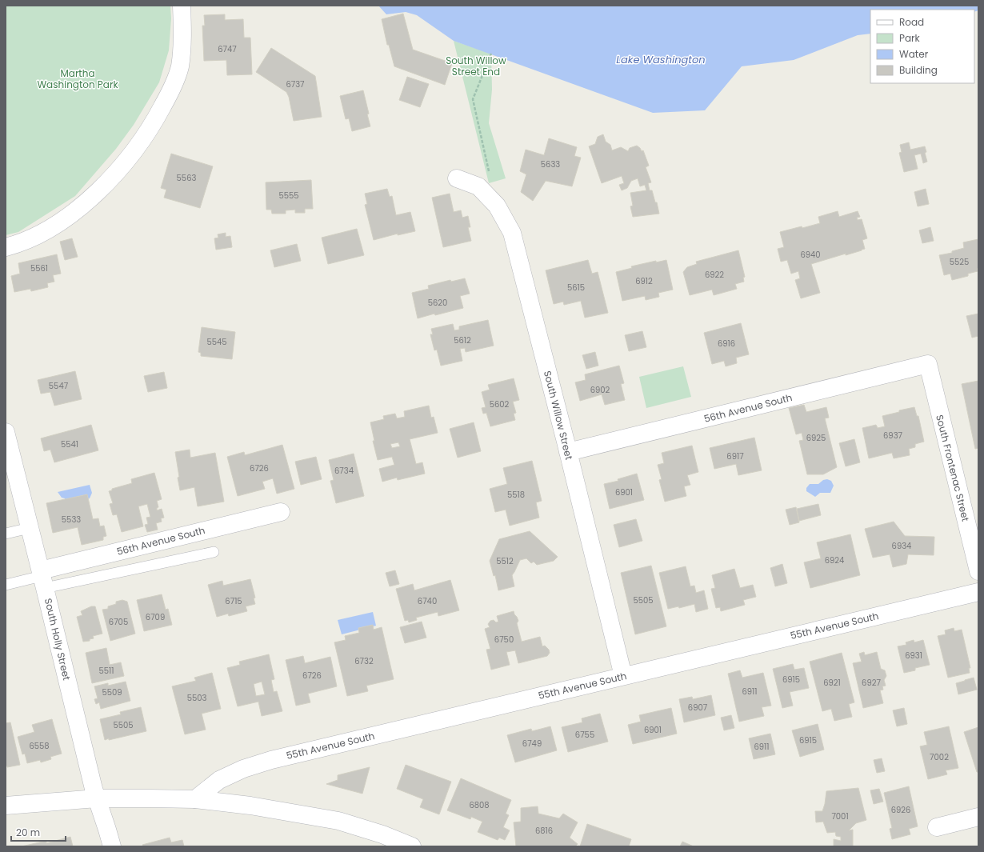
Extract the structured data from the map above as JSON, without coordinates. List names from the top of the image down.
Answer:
{
  "streets": {
    "street": [
      "56th Avenue South",
      "South Willow Street",
      "South Frontenac Street",
      "55th Avenue South",
      "South Holly Street"
    ]
  },
  "crossings": [
    ["56th Avenue South", "South Willow Street"],
    ["56th Avenue South", "South Frontenac Street"],
    ["56th Avenue South", "South Holly Street"],
    ["South Willow Street", "55th Avenue South"]
  ],
  "water": ["Lake Washington"],
  "parks": ["South Willow Street End", "Martha Washington Park"],
  "house_numbers": [
    "6747",
    "6737",
    "5633",
    "5563",
    "5555",
    "6940",
    "5525",
    "5561",
    "6922",
    "6912",
    "5615",
    "5620",
    "5612",
    "5545",
    "6916",
    "5547",
    "6902",
    "5602",
    "6937",
    "6925",
    "5541",
    "6917",
    "6726",
    "6734",
    "6901",
    "5518",
    "5533",
    "6934",
    "6924",
    "5512",
    "5505",
    "6715",
    "6740",
    "6709",
    "6705",
    "6750",
    "6931",
    "6732",
    "5511",
    "6726",
    "6915",
    "6921",
    "6927",
    "6911",
    "5509",
    "5503",
    "6907",
    "5505",
    "6901",
    "6755",
    "6915",
    "6749",
    "6558",
    "6911",
    "7002",
    "6808",
    "6926",
    "7001",
    "6816"
  ],
  "legend": [
    "Road",
    "Park",
    "Water",
    "Building"
  ],
  "scale_bar": "20 m"
}
